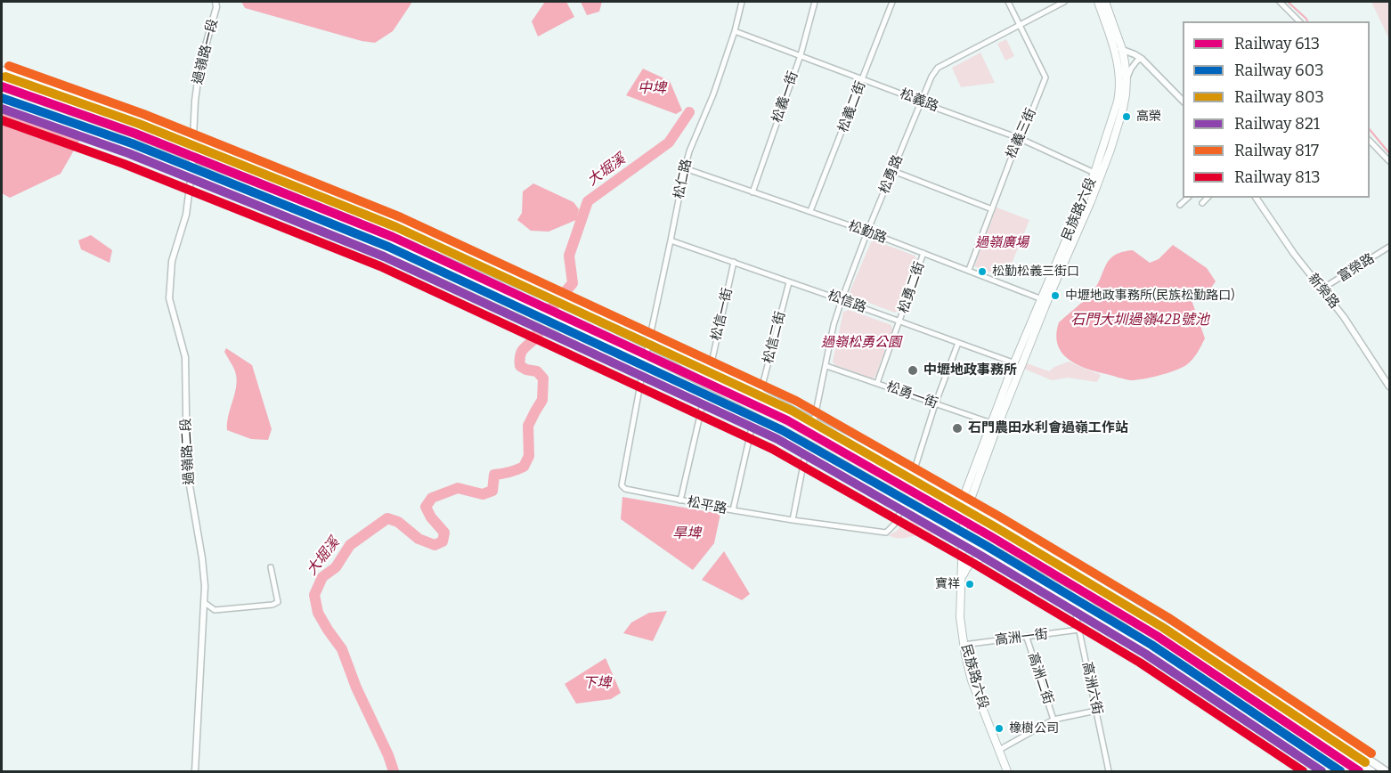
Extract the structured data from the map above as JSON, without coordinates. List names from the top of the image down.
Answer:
{
  "streets": {
    "main road": ["民族路六段"],
    "street": [
      "過嶺路一段",
      "松義一街",
      "松義路",
      "松義二街",
      "松義三街",
      "松勇路",
      "松仁路",
      "松勤路",
      "富榮路",
      "松勇二街",
      "新榮路",
      "松信路",
      "松信一街",
      "松信二街",
      "松勇一街",
      "過嶺路二段",
      "松平路",
      "高洲一街",
      "高洲二街",
      "高洲六街"
    ]
  },
  "crossings": [
    ["過嶺路一段", "過嶺路二段"],
    ["松義一街", "松義路"],
    ["松義一街", "松勤路"],
    ["松義路", "松義二街"],
    ["松義路", "松義三街"],
    ["松義路", "松勇路"],
    ["松義路", "松仁路"],
    ["松義路", "民族路六段"],
    ["松義二街", "松勤路"],
    ["松義三街", "松勇路"],
    ["松義三街", "松勤路"],
    ["松勇路", "松勤路"],
    ["松勇路", "松信路"],
    ["松勇路", "松勇一街"],
    ["松仁路", "松勤路"],
    ["松仁路", "松信路"],
    ["松仁路", "松平路"],
    ["民族路六段", "松勤路"],
    ["民族路六段", "松信路"],
    ["民族路六段", "松勇一街"],
    ["民族路六段", "高洲一街"],
    ["松勤路", "松勇二街"],
    ["富榮路", "新榮路"],
    ["松勇二街", "松信路"],
    ["松勇二街", "松勇一街"],
    ["松信路", "松信一街"],
    ["松信路", "松信二街"],
    ["高洲一街", "高洲二街"],
    ["高洲一街", "高洲六街"]
  ],
  "water": [
    "中埤",
    "大堀溪",
    "石門大圳過嶺42B號池",
    "旱埤",
    "下埤"
  ],
  "parks": ["過嶺廣場", "過嶺松勇公園"],
  "places": [
    "高榮",
    "松勤松義三街口",
    "中壢地政事務所(民族松勤路口)",
    "中壢地政事務所",
    "石門農田水利會過嶺工作站",
    "寶祥",
    "橡樹公司"
  ],
  "lines": [
    "rail line 817",
    "rail line 803",
    "rail line 613",
    "rail line 603",
    "rail line 821",
    "rail line 813"
  ],
  "legend": [
    "Railway 613",
    "Railway 603",
    "Railway 803",
    "Railway 821",
    "Railway 817",
    "Railway 813"
  ]
}
